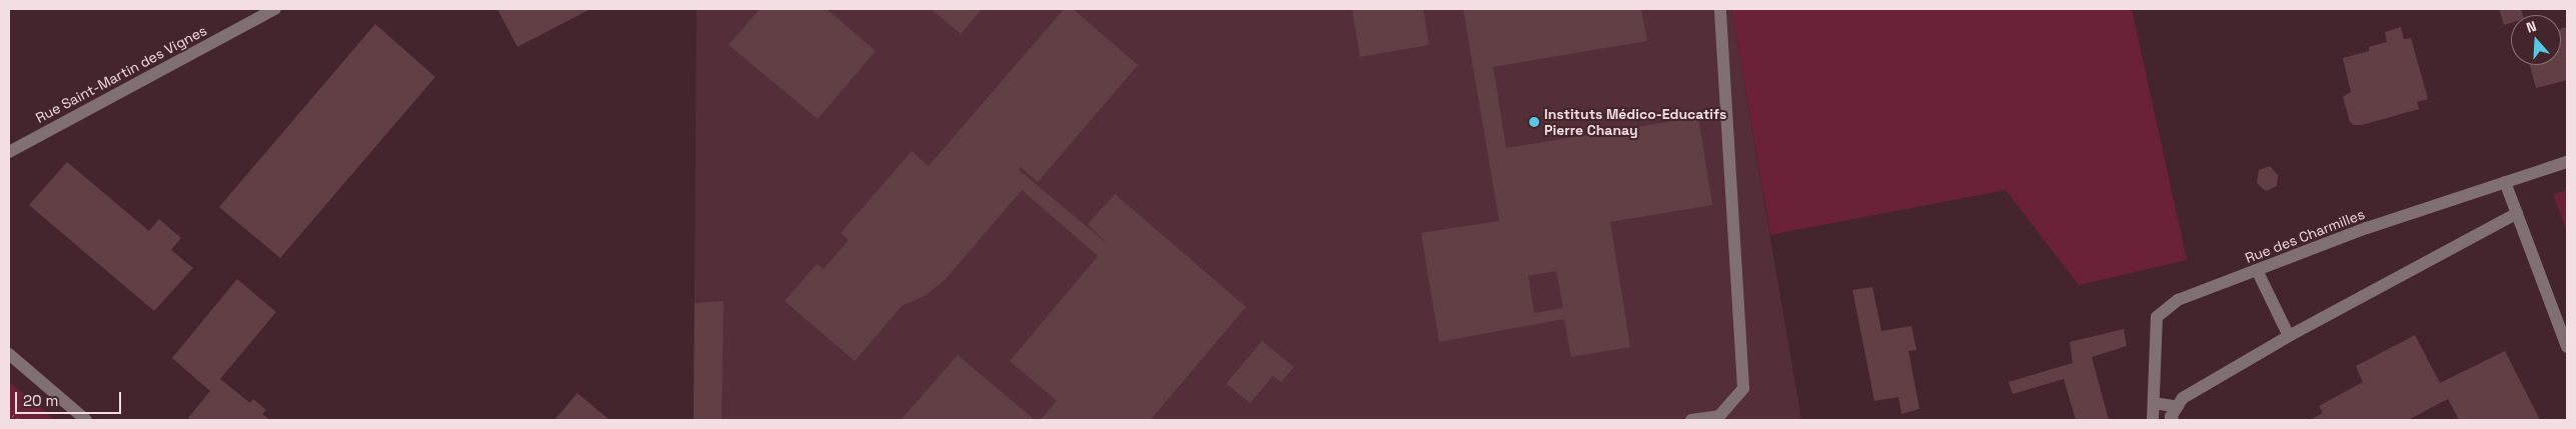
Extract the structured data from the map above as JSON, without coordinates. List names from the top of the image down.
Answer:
{
  "streets": {
    "street": ["Rue Saint-Martin des Vignes", "Rue des Charmilles"]
  },
  "places": ["Instituts Médico-Educatifs Pierre Chanay"],
  "scale_bar": "20 m",
  "north": "top"
}
